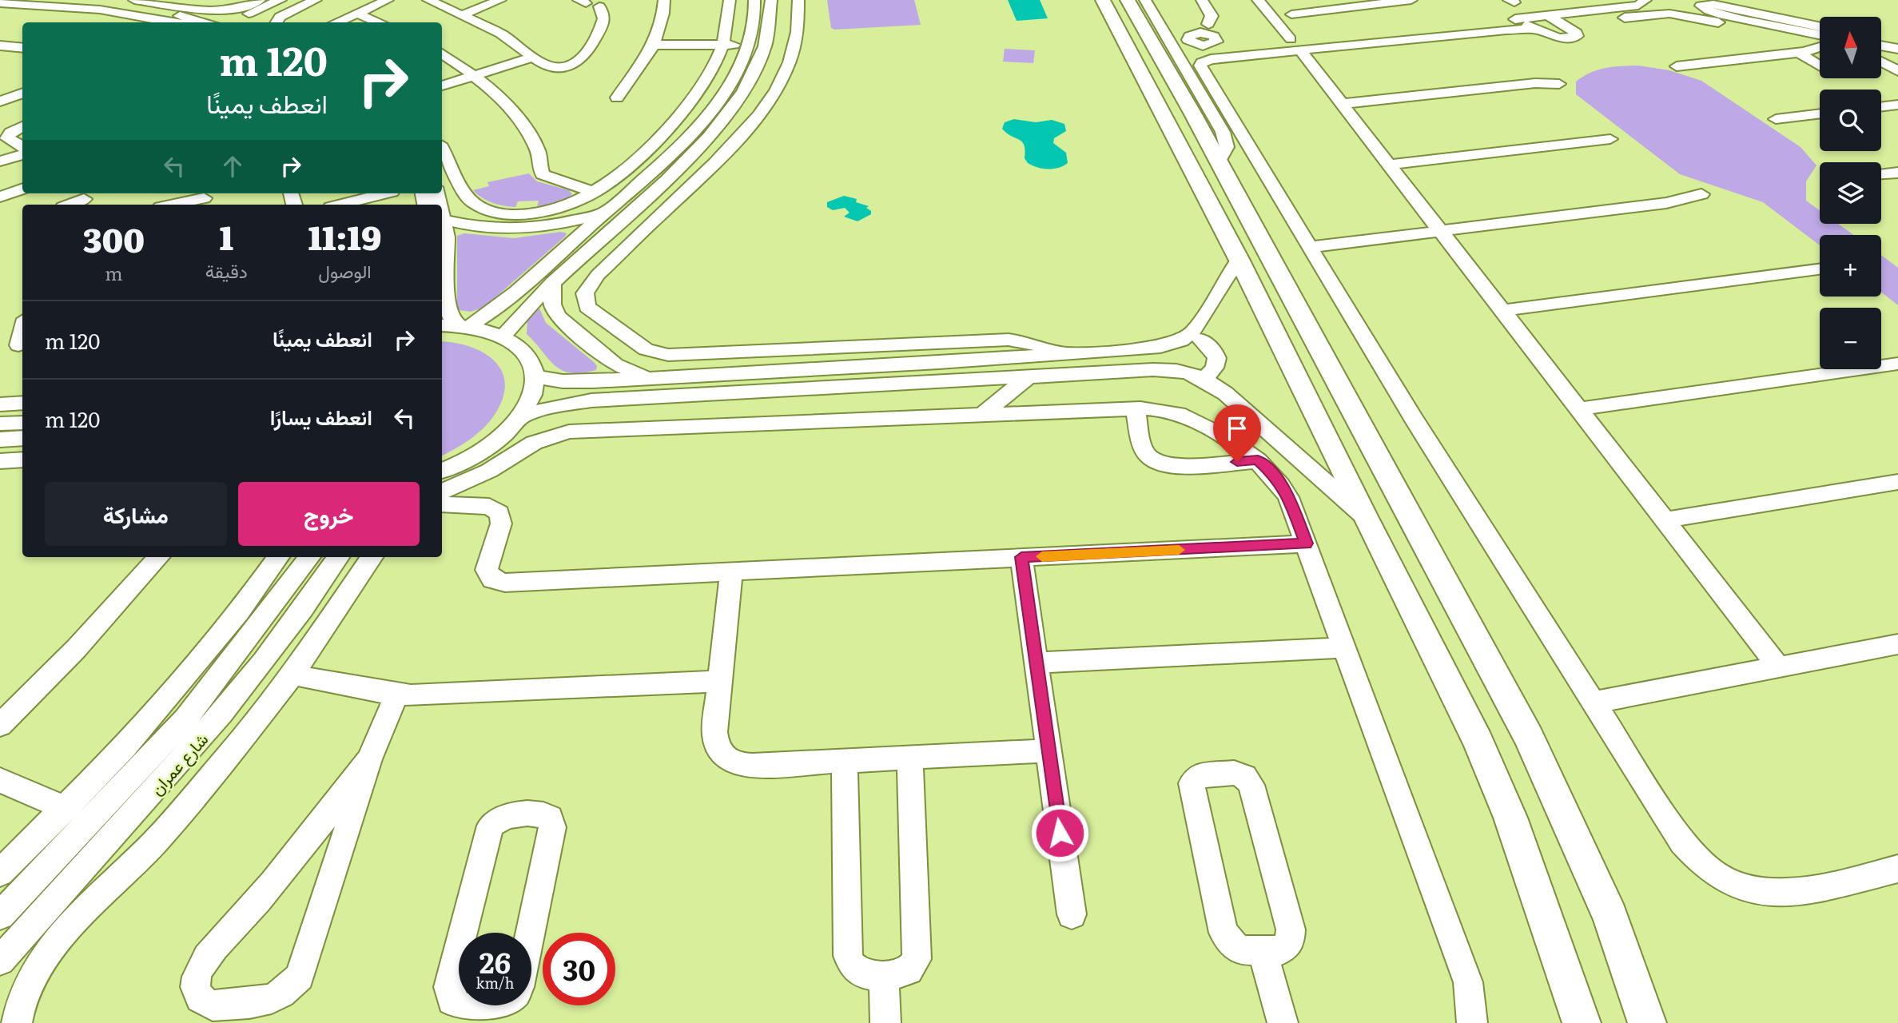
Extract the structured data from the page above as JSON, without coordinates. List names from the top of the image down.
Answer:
{
  "streets": {
    "street": ["شارع عمران"]
  },
  "north": "top",
  "page": {
    "map_buttons": ["+", "−"],
    "turn": ["120 m", "انعطف يمينًا"],
    "eta": [
      "11:19",
      "الوصول",
      "1",
      "دقيقة",
      "300",
      "m"
    ],
    "list": [
      {
        "name": "انعطف يمينًا",
        "value": "120 m"
      },
      {
        "name": "انعطف يسارًا",
        "value": "120 m"
      }
    ],
    "buttons": ["خروج", "مشاركة"],
    "speed": "26 km/h",
    "limit": "30"
  }
}
